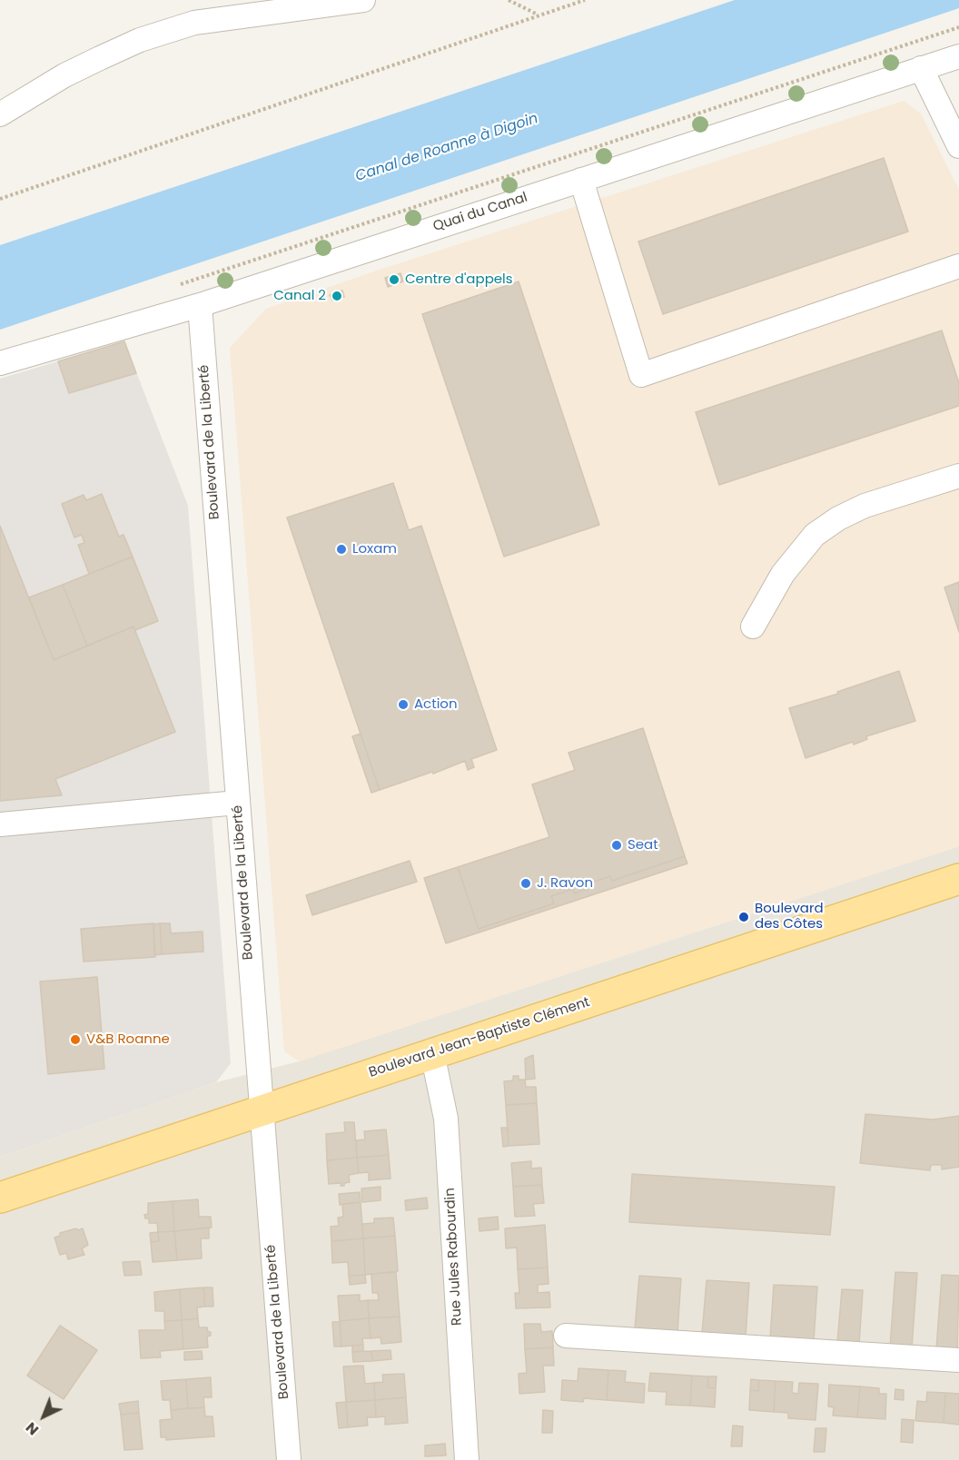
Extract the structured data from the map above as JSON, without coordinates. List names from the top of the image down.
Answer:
{
  "streets": {
    "main road": ["Boulevard Jean-Baptiste Clément"],
    "street": ["Quai du Canal", "Boulevard de la Liberté", "Rue Jules Rabourdin"]
  },
  "crossings": [
    ["Quai du Canal", "Boulevard de la Liberté"],
    ["Boulevard de la Liberté", "Boulevard Jean-Baptiste Clément"],
    ["Boulevard Jean-Baptiste Clément", "Rue Jules Rabourdin"]
  ],
  "water": ["Canal de Roanne à Digoin"],
  "places": [
    "Centre d'appels",
    "Canal 2",
    "Loxam",
    "Action",
    "Seat",
    "J. Ravon",
    "Boulevard des Côtes",
    "V&B Roanne"
  ],
  "north": "bottom left"
}
